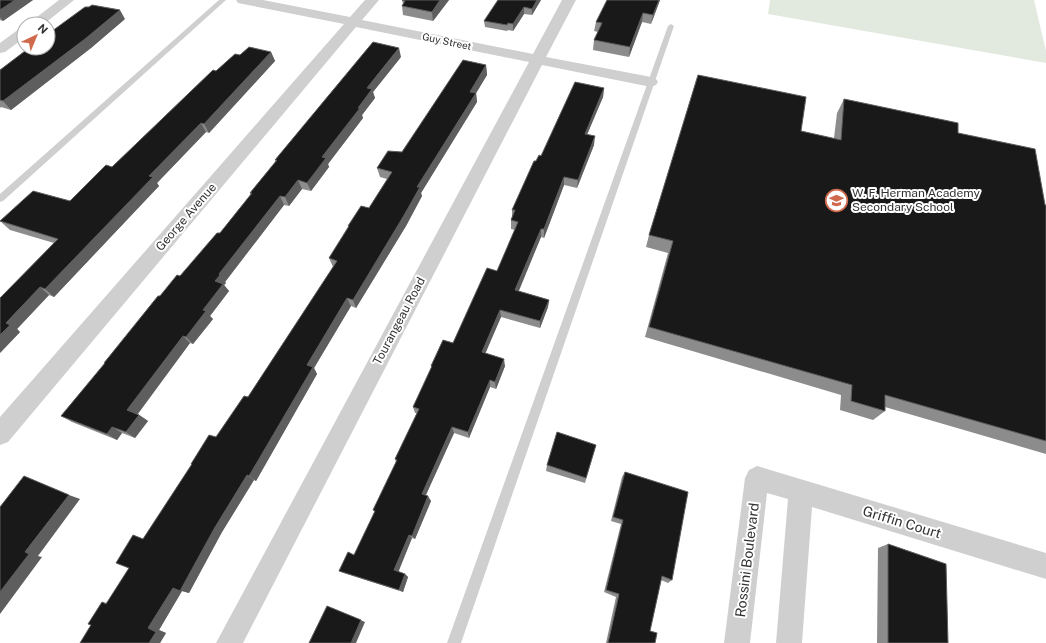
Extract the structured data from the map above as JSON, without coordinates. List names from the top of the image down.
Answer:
{
  "streets": {
    "street": [
      "Guy Street",
      "George Avenue",
      "Tourangeau Road",
      "Griffin Court",
      "Rossini Boulevard"
    ]
  },
  "crossings": [
    ["Guy Street", "George Avenue"],
    ["Guy Street", "Tourangeau Road"],
    ["Griffin Court", "Rossini Boulevard"]
  ],
  "places": {
    "school or university": ["W. F. Herman Academy Secondary School"]
  },
  "north": "top right"
}
